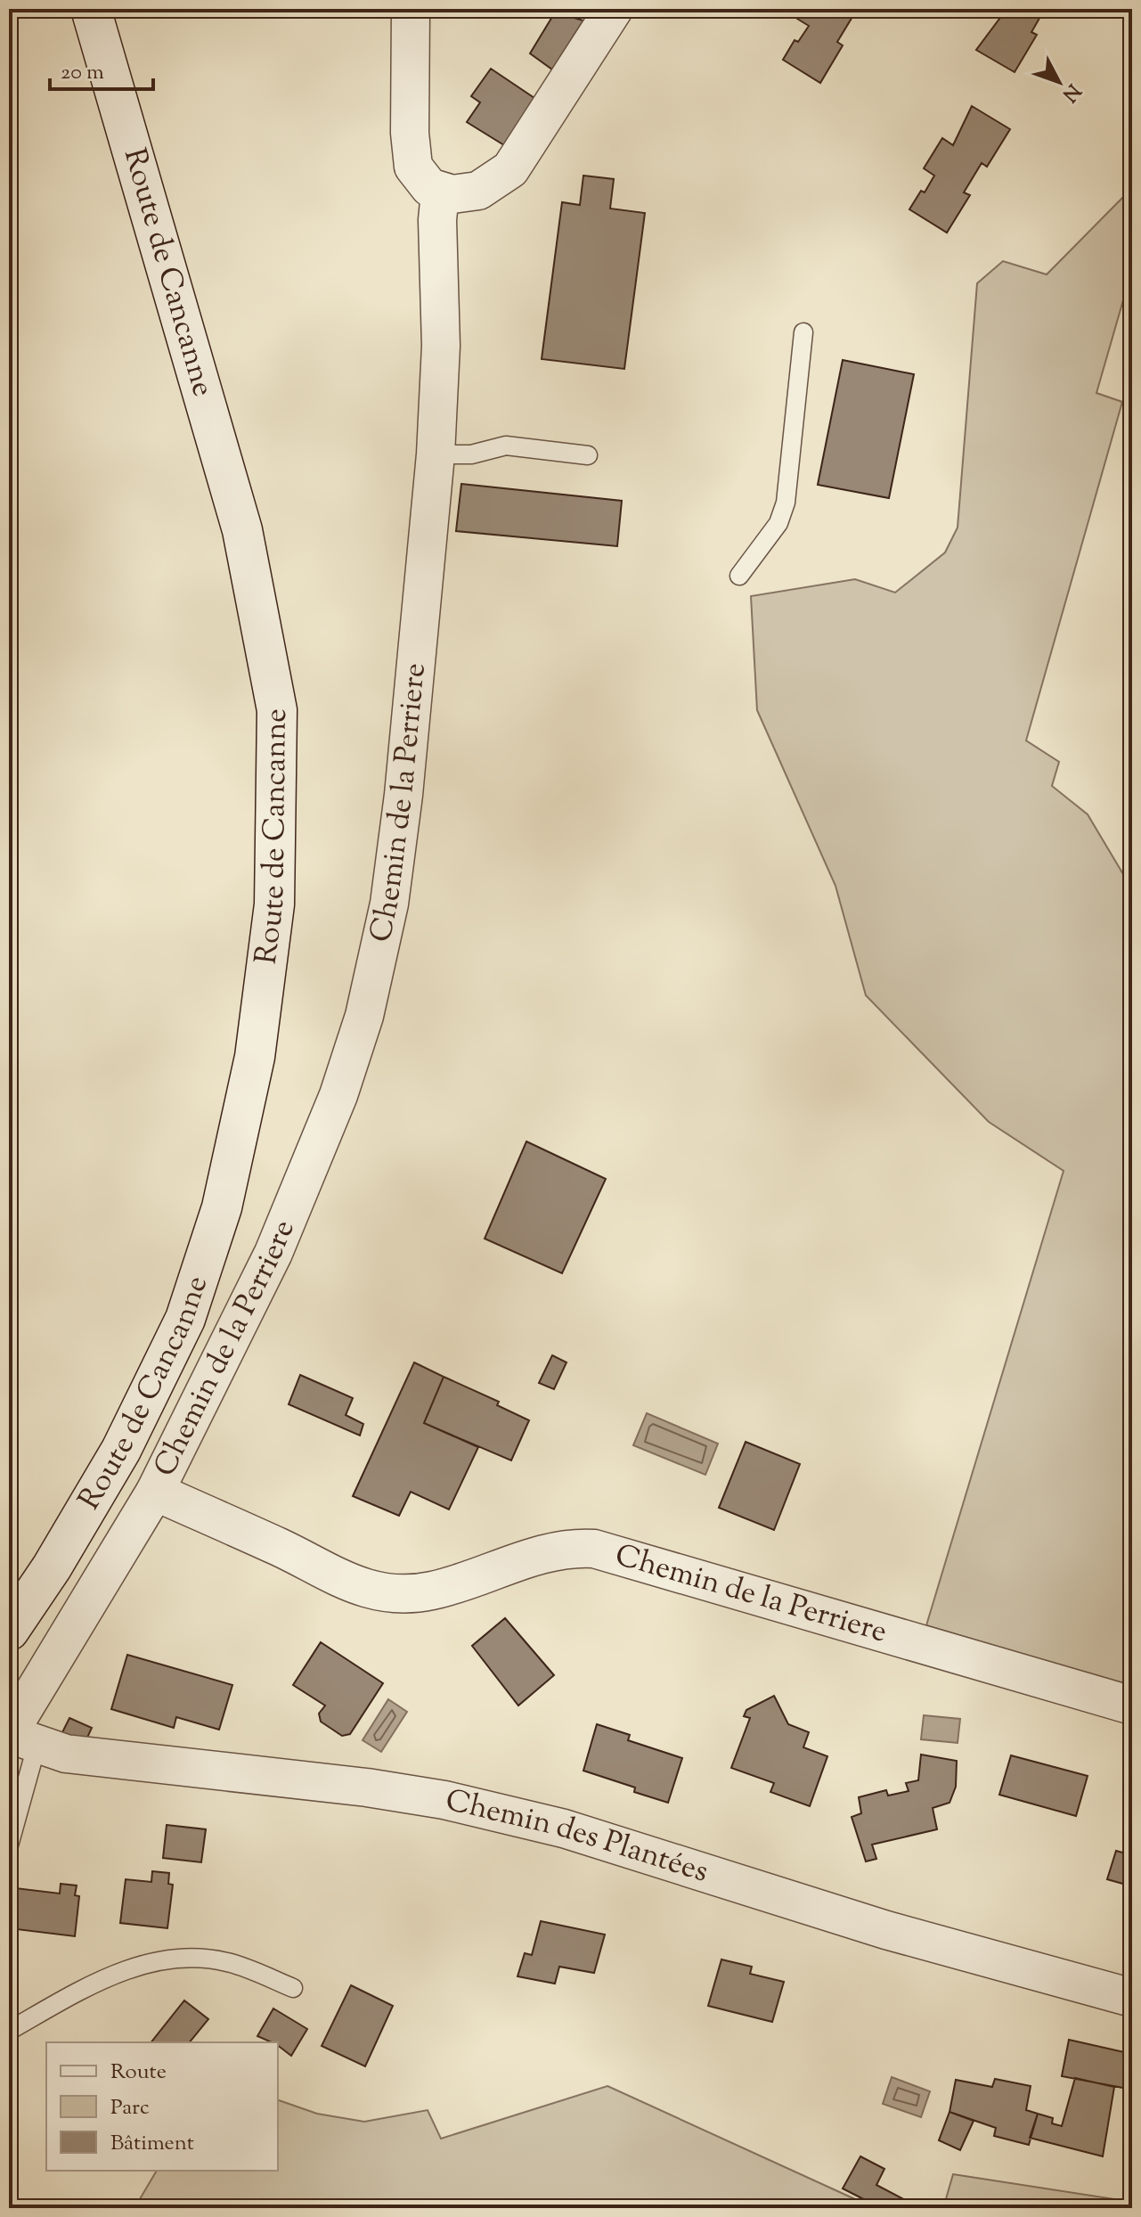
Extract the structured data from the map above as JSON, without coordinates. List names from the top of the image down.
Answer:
{
  "streets": {
    "main road": ["Route de Cancanne"],
    "street": ["Chemin de la Perriere", "Chemin des Plantées"]
  },
  "legend": ["Route", "Parc", "Bâtiment"],
  "scale_bar": "20 m",
  "north": "bottom right"
}
